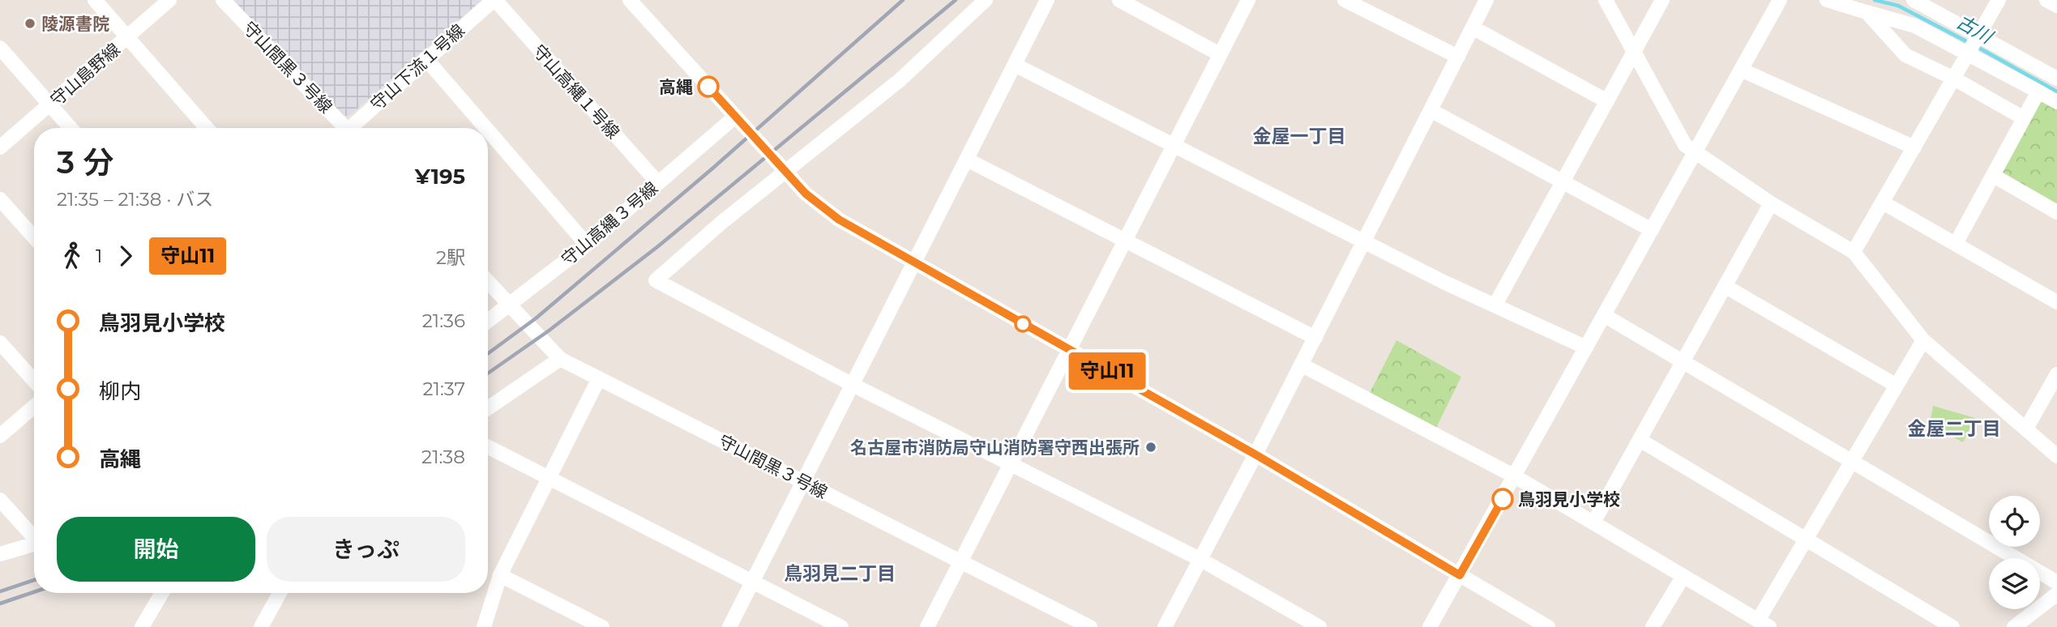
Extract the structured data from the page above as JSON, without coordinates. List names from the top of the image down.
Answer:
{
  "streets": {
    "street": [
      "守山間黒３号線",
      "守山下流１号線",
      "守山島野線",
      "守山高縄１号線",
      "守山高縄３号線"
    ]
  },
  "crossings": [
    ["守山間黒３号線", "守山高縄３号線"],
    ["守山下流１号線", "守山高縄１号線"],
    ["守山高縄１号線", "守山高縄３号線"]
  ],
  "districts": ["金屋一丁目", "金屋二丁目", "鳥羽見二丁目"],
  "water": ["古川"],
  "places": [
    "陵源書院",
    "高縄",
    "名古屋市消防局守山消防署守西出張所",
    "鳥羽見小学校"
  ],
  "lines": ["bus line 守山11"],
  "page": {
    "on_map": "守山11",
    "heading": ["3 分", "21:35 – 21:38 · バス", "¥195"],
    "legs": ["1", "守山11", "2駅"],
    "list": [
      {
        "name": "鳥羽見小学校",
        "value": "21:36"
      },
      {
        "name": "柳内",
        "value": "21:37"
      },
      {
        "name": "高縄",
        "value": "21:38"
      }
    ],
    "buttons": ["開始", "きっぷ"]
  }
}
